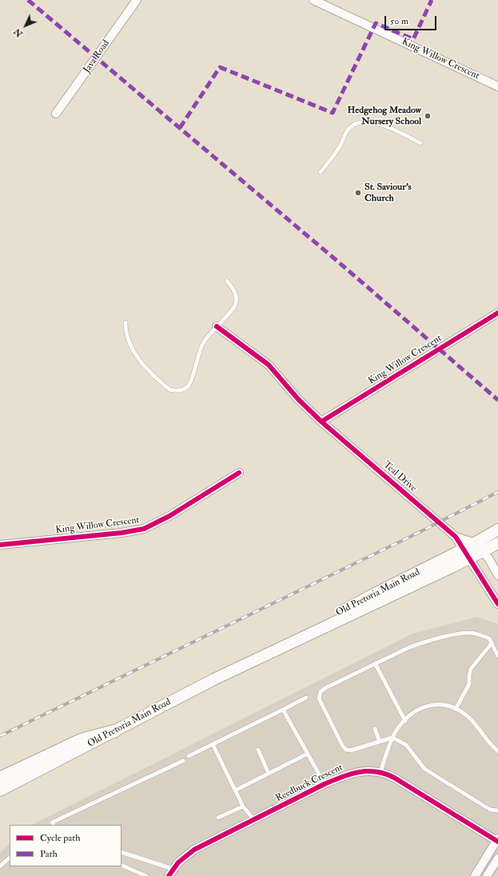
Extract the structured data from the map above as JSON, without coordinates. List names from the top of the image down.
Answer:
{
  "streets": {
    "main road": ["Old Pretoria Main Road"],
    "street": [
      "Java Road",
      "King Willow Crescent",
      "Teal Drive",
      "Reedbuck Crescent"
    ]
  },
  "crossings": [
    ["King Willow Crescent", "Teal Drive"],
    ["Teal Drive", "Old Pretoria Main Road"]
  ],
  "places": ["Hedgehog Meadow Nursery School", "St. Saviour's Church"],
  "legend": ["Cycle path", "Path"],
  "scale_bar": "50 m",
  "north": "bottom left"
}
